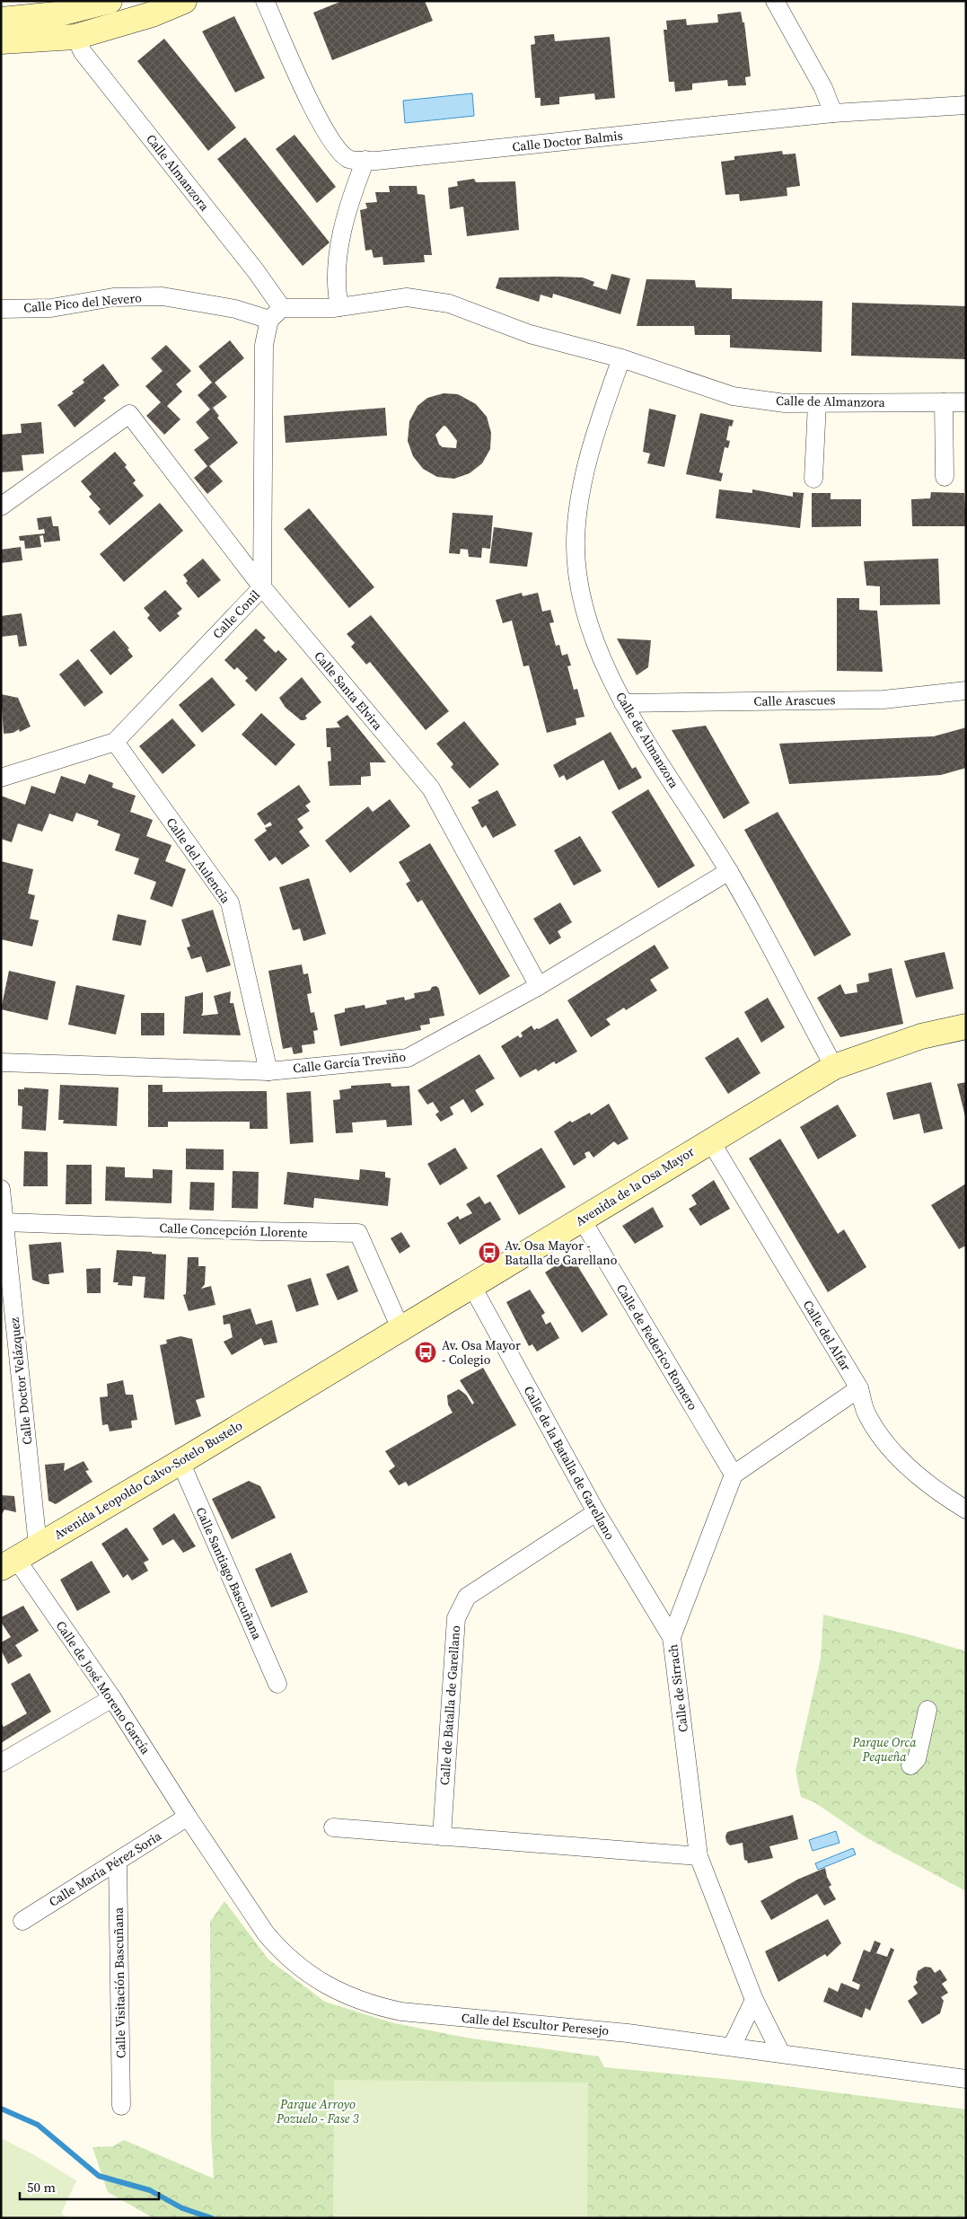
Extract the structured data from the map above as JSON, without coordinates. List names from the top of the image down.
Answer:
{
  "streets": {
    "main road": ["Avenida de la Osa Mayor", "Avenida Leopoldo Calvo-Sotelo Bustelo"],
    "street": [
      "Calle Doctor Balmis",
      "Calle Almanzora",
      "Calle Pico del Nevero",
      "Calle de Almanzora",
      "Calle Conil",
      "Calle Santa Elvira",
      "Calle Arascues",
      "Calle del Aulencia",
      "Calle García Treviño",
      "Calle Concepción Llorente",
      "Calle del Alfar",
      "Calle de Federico Romero",
      "Calle Doctor Velázquez",
      "Calle de la Batalla de Garellano",
      "Calle Santiago Bascuñana",
      "Calle de José Moreno García",
      "Calle de Sirrach",
      "Calle de Batalla de Garellano",
      "Calle María Pérez Soria",
      "Calle Visitación Bascuñana",
      "Calle del Escultor Peresejo"
    ]
  },
  "crossings": [
    ["Calle Almanzora", "Calle Pico del Nevero"],
    ["Calle Almanzora", "Calle de Almanzora"],
    ["Calle Almanzora", "Calle Conil"],
    ["Calle Pico del Nevero", "Calle de Almanzora"],
    ["Calle Pico del Nevero", "Calle Conil"],
    ["Calle de Almanzora", "Calle Conil"],
    ["Calle de Almanzora", "Calle Arascues"],
    ["Calle de Almanzora", "Calle García Treviño"],
    ["Calle de Almanzora", "Avenida de la Osa Mayor"],
    ["Calle Conil", "Calle Santa Elvira"],
    ["Calle Conil", "Calle del Aulencia"],
    ["Calle Santa Elvira", "Calle García Treviño"],
    ["Calle del Aulencia", "Calle García Treviño"],
    ["Avenida de la Osa Mayor", "Calle Concepción Llorente"],
    ["Avenida de la Osa Mayor", "Calle del Alfar"],
    ["Avenida de la Osa Mayor", "Calle de Federico Romero"],
    ["Avenida de la Osa Mayor", "Calle de la Batalla de Garellano"],
    ["Avenida de la Osa Mayor", "Avenida Leopoldo Calvo-Sotelo Bustelo"],
    ["Calle Concepción Llorente", "Calle Doctor Velázquez"],
    ["Calle de Federico Romero", "Calle de Sirrach"],
    ["Calle Doctor Velázquez", "Avenida Leopoldo Calvo-Sotelo Bustelo"],
    ["Calle de la Batalla de Garellano", "Calle de Sirrach"],
    ["Calle de la Batalla de Garellano", "Calle de Batalla de Garellano"],
    ["Avenida Leopoldo Calvo-Sotelo Bustelo", "Calle Santiago Bascuñana"],
    ["Avenida Leopoldo Calvo-Sotelo Bustelo", "Calle de José Moreno García"],
    ["Calle de José Moreno García", "Calle María Pérez Soria"],
    ["Calle de José Moreno García", "Calle del Escultor Peresejo"],
    ["Calle de Sirrach", "Calle del Escultor Peresejo"],
    ["Calle María Pérez Soria", "Calle Visitación Bascuñana"],
    ["Calle María Pérez Soria", "Calle del Escultor Peresejo"]
  ],
  "parks": ["Parque Orca Pequeña", "Parque Arroyo Pozuelo - Fase 3"],
  "places": {
    "bus stop": ["Av. Osa Mayor - Batalla de Garellano", "Av. Osa Mayor - Colegio"]
  },
  "scale_bar": "50 m"
}
